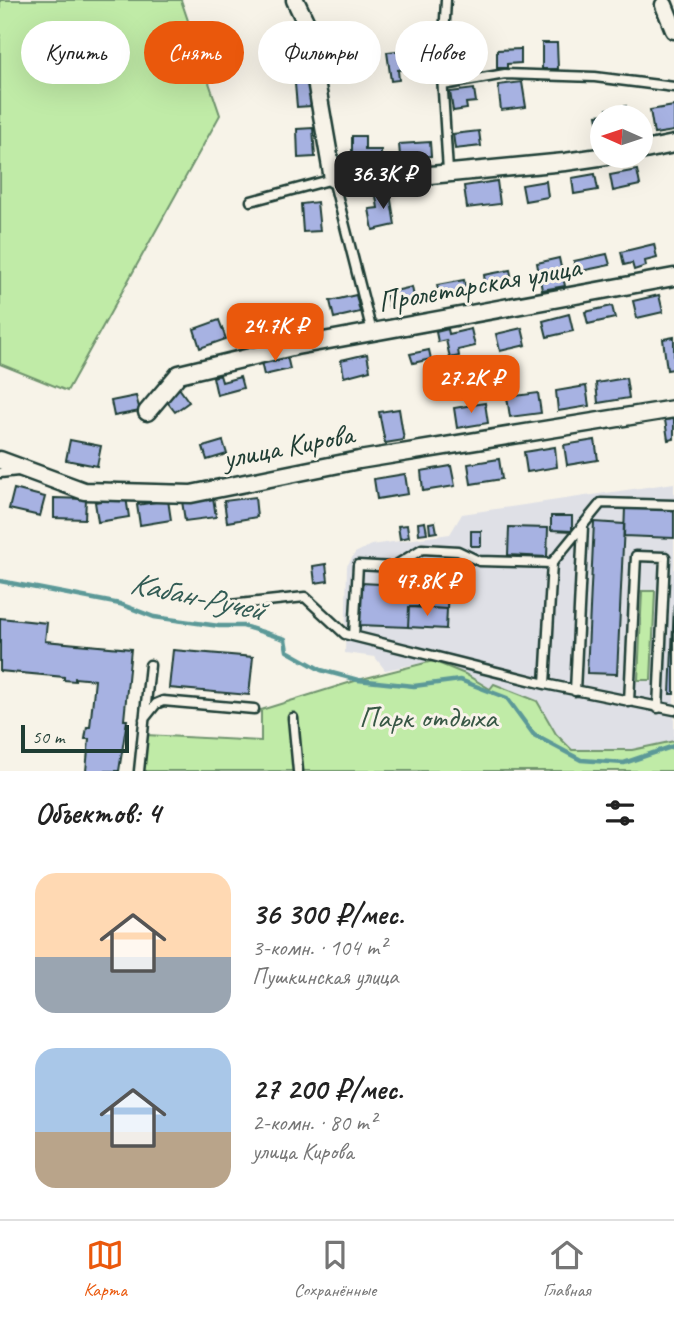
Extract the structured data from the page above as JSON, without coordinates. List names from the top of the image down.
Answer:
{
  "streets": {
    "street": ["Пролетарская улица", "улица Кирова"]
  },
  "water": ["Кабан-Ручей"],
  "parks": ["Парк отдыха"],
  "scale_bar": "50 m",
  "north": "left",
  "page": {
    "chip": [
      "Купить",
      "Снять",
      "Фильтры",
      "Новое"
    ],
    "price": [
      "36.3K ₽",
      "24.7K ₽",
      "27.2K ₽",
      "47.8K ₽"
    ],
    "scale": "50 m",
    "heading": "Объектов: 4",
    "list": [
      {
        "name": "36 300 ₽/мес.",
        "note": "3-комн. · 104 m² · Пушкинская улица"
      },
      {
        "name": "27 200 ₽/мес.",
        "note": "2-комн. · 80 m² · улица Кирова"
      }
    ],
    "tabs": ["Карта", "Сохранённые", "Главная"]
  }
}
